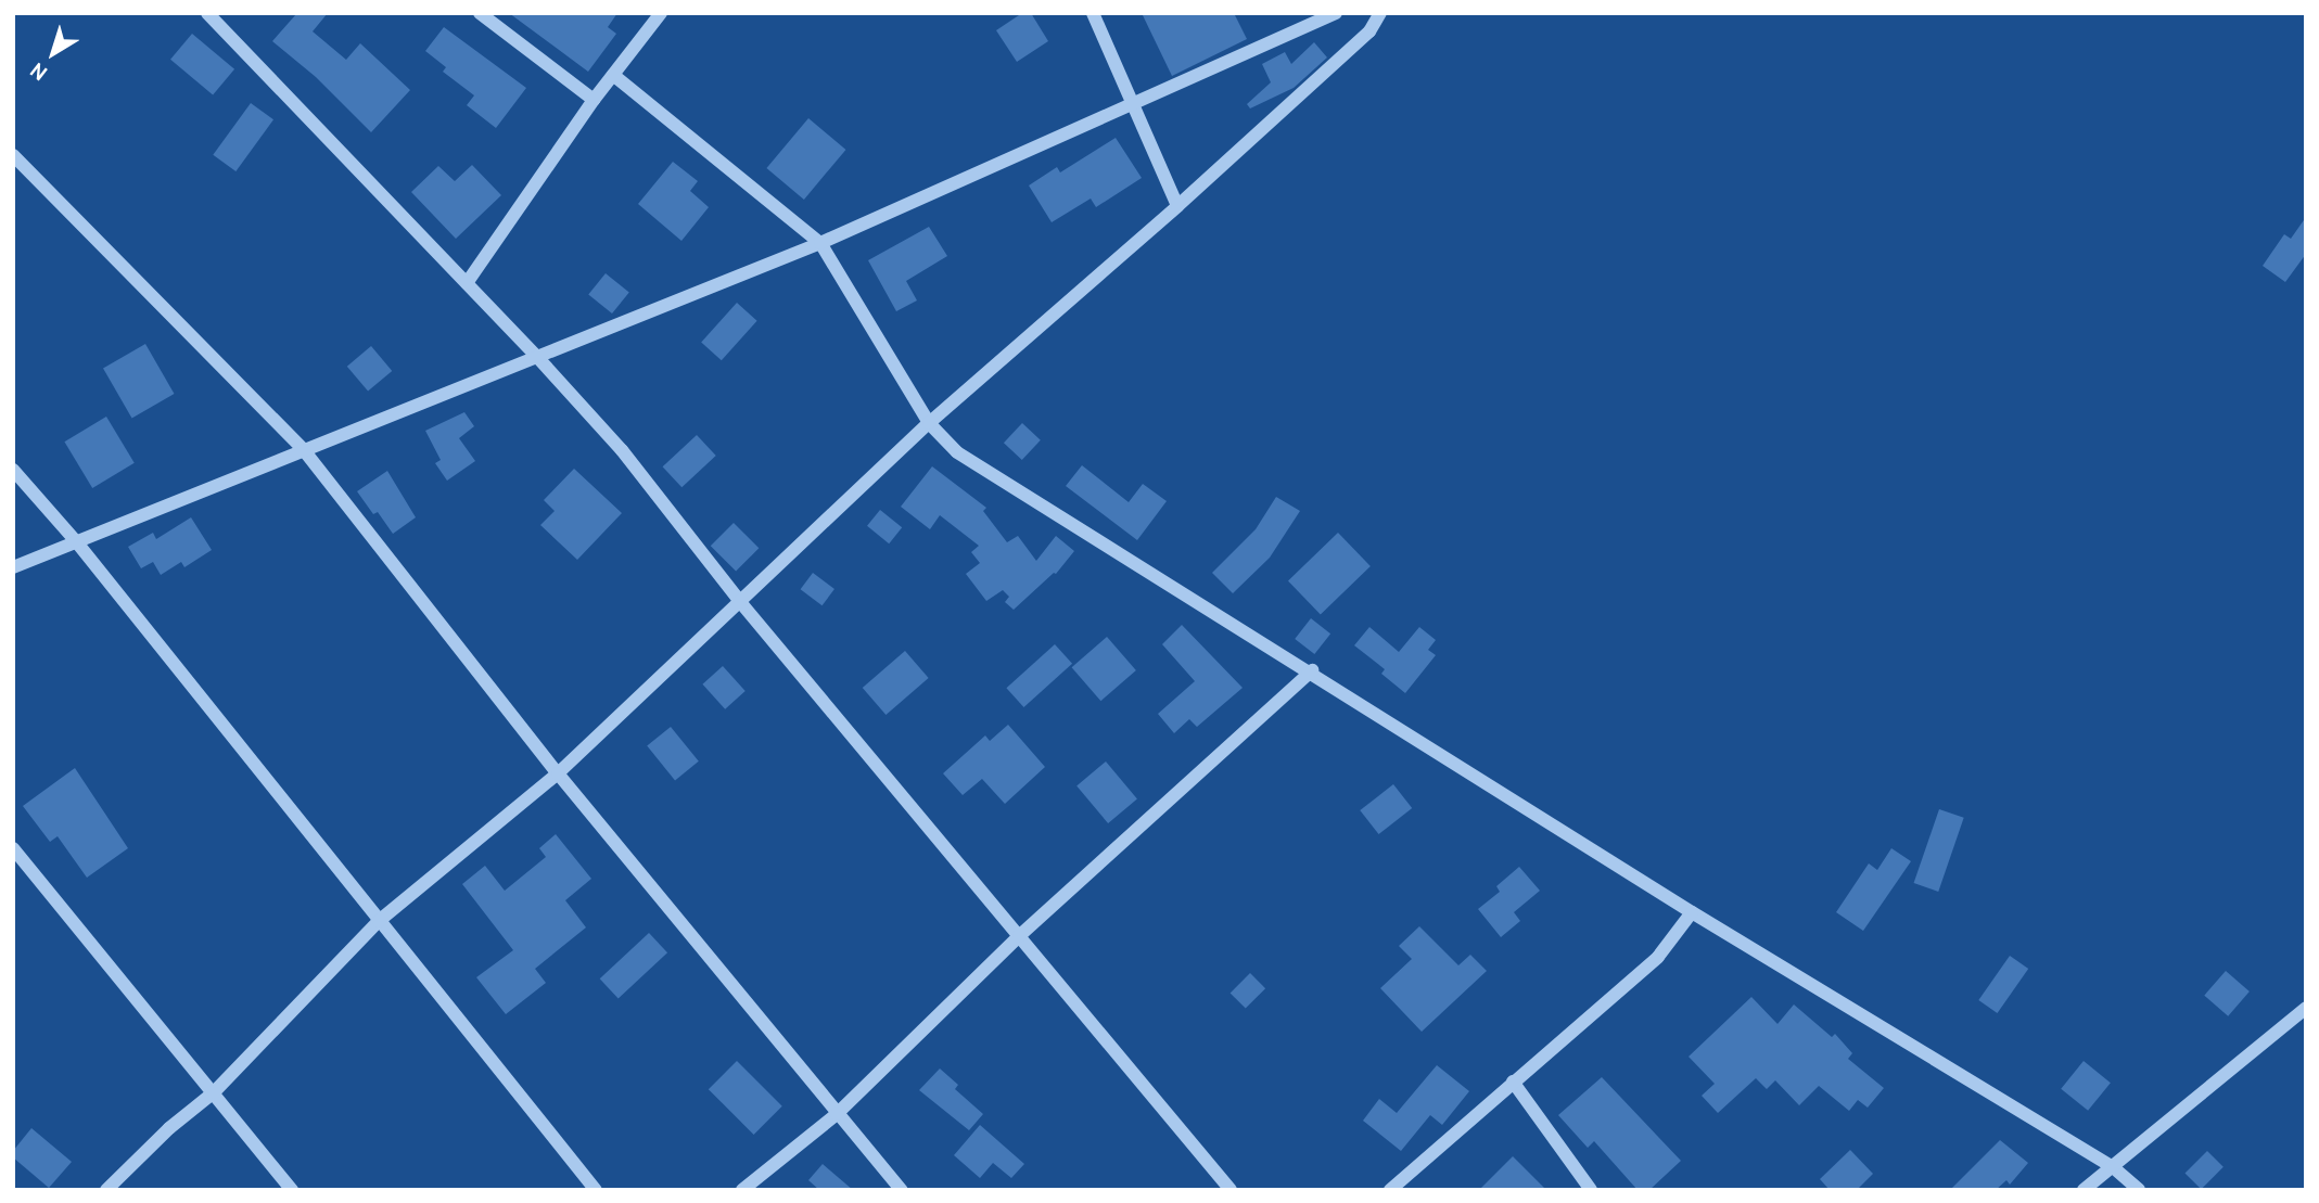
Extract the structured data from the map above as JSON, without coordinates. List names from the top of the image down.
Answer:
{
  "north": "bottom left"
}
